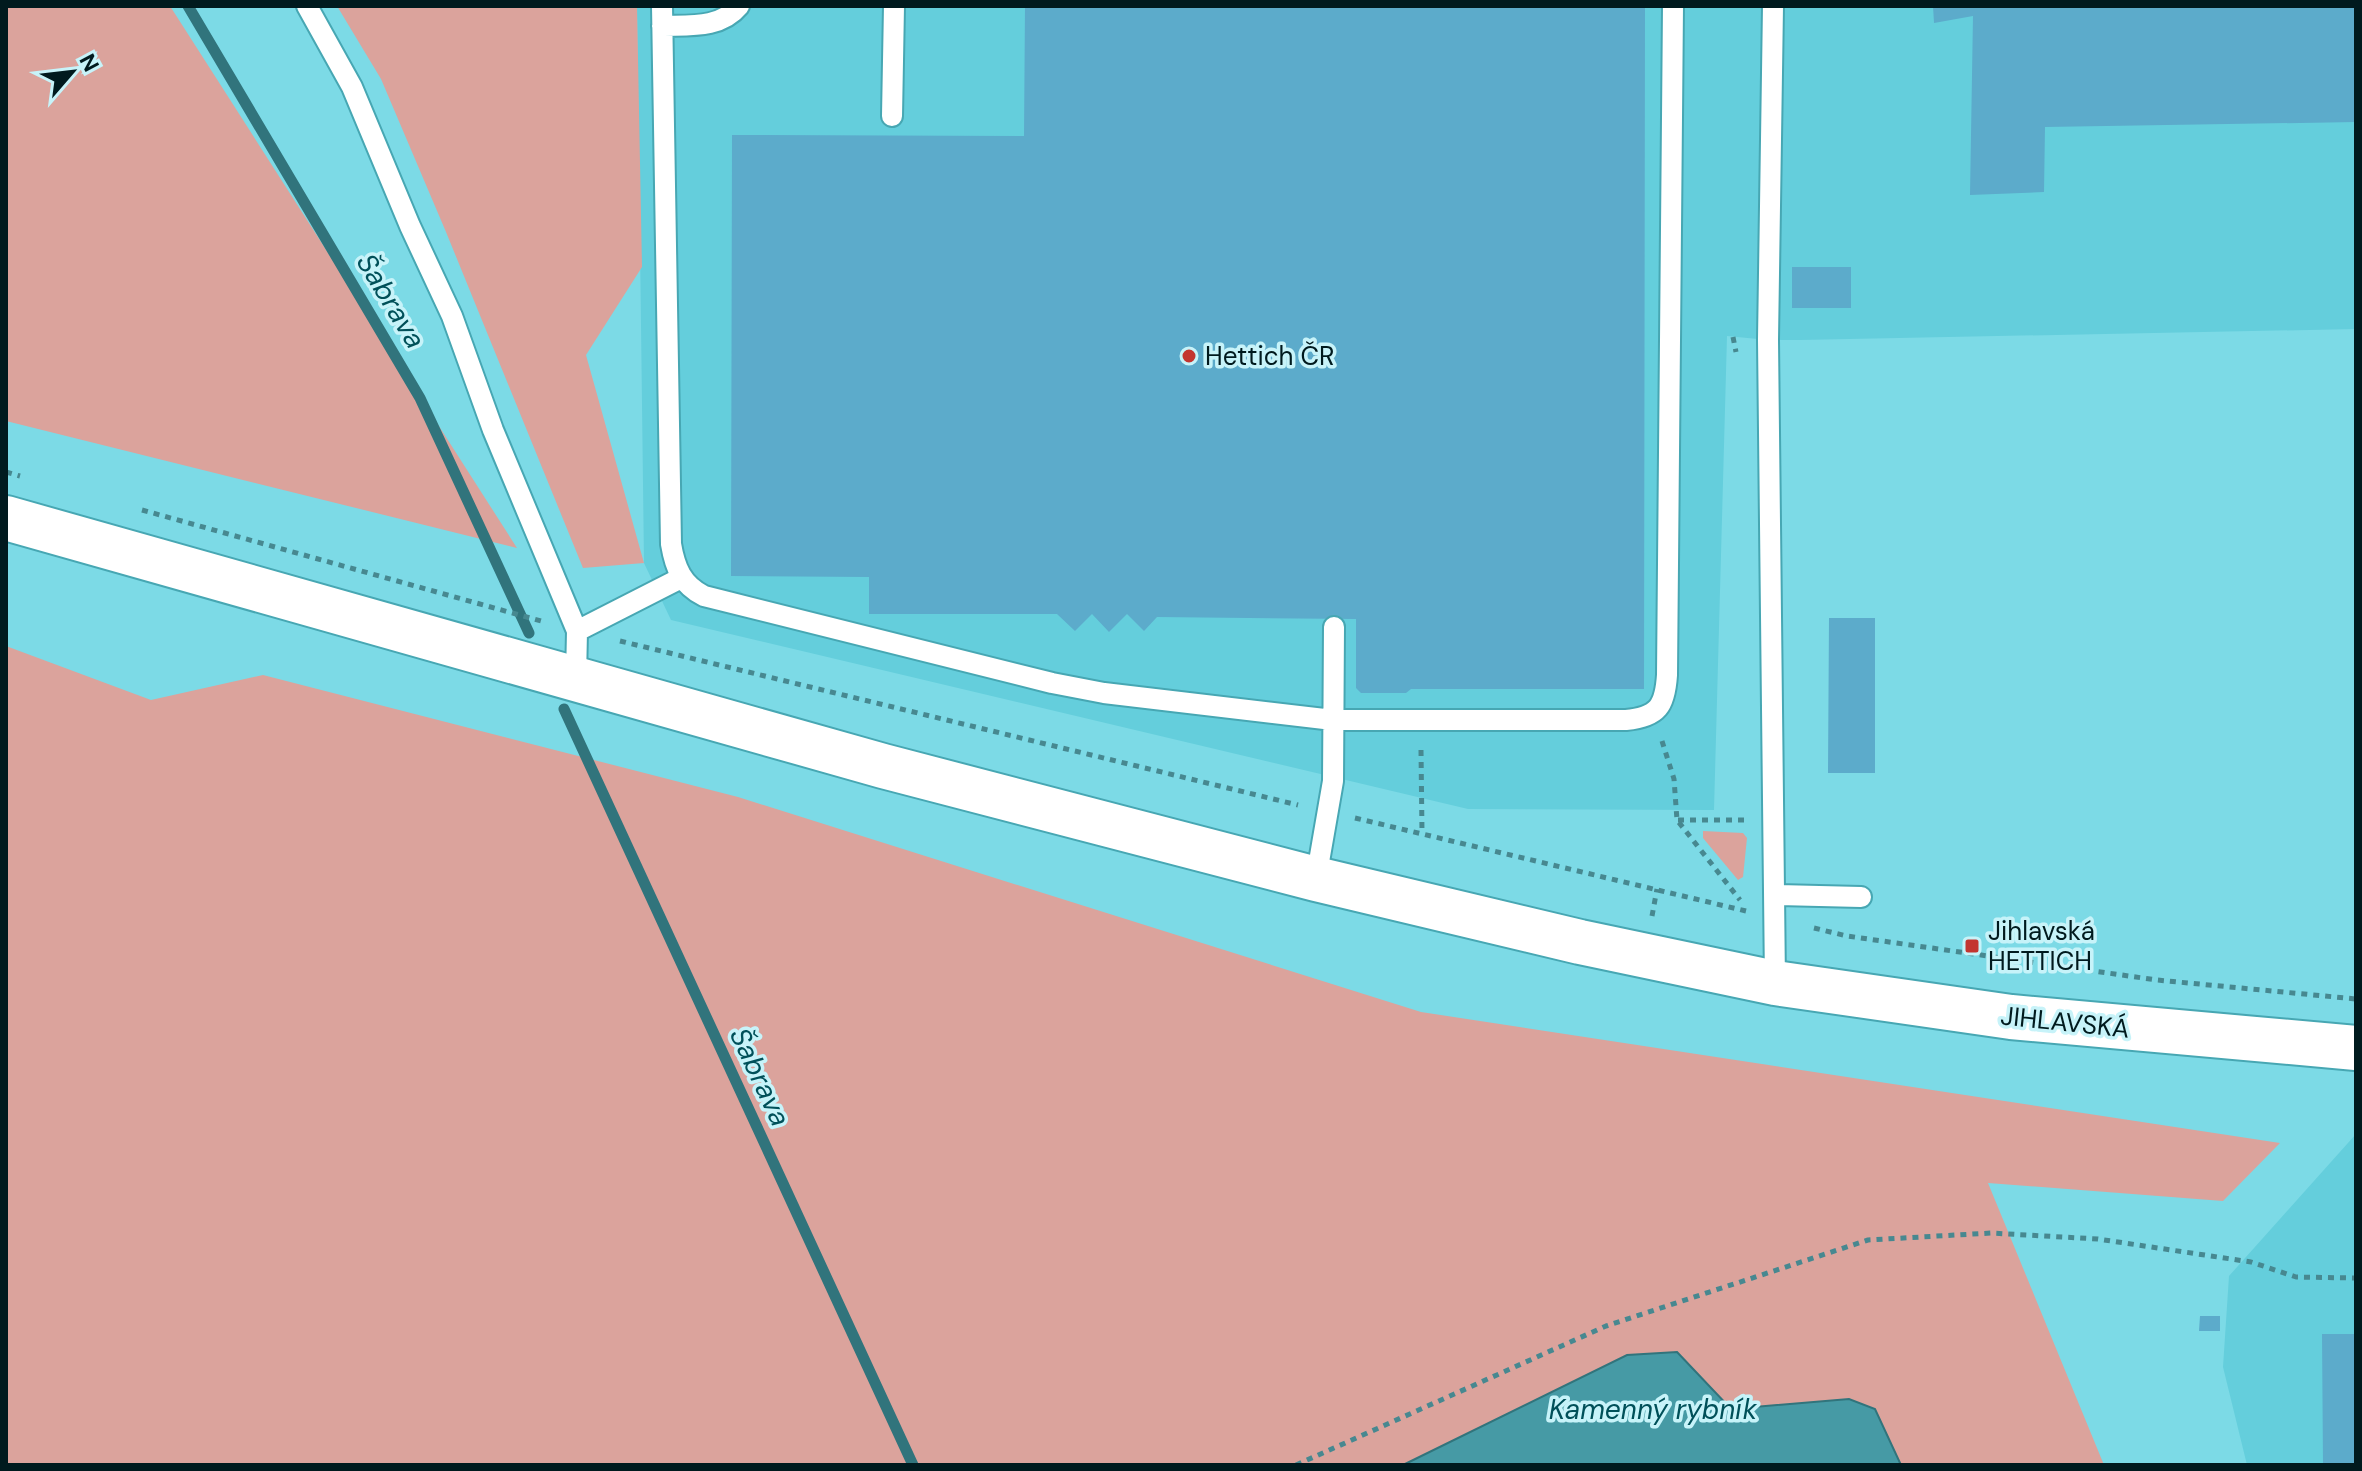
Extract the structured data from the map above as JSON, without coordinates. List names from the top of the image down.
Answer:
{
  "streets": {
    "main road": ["JIHLAVSKÁ"]
  },
  "water": ["Šabrava", "Kamenný rybník"],
  "places": {
    "other": ["Hettich ČR"],
    "transit": ["Jihlavská HETTICH"]
  },
  "north": "top right"
}
